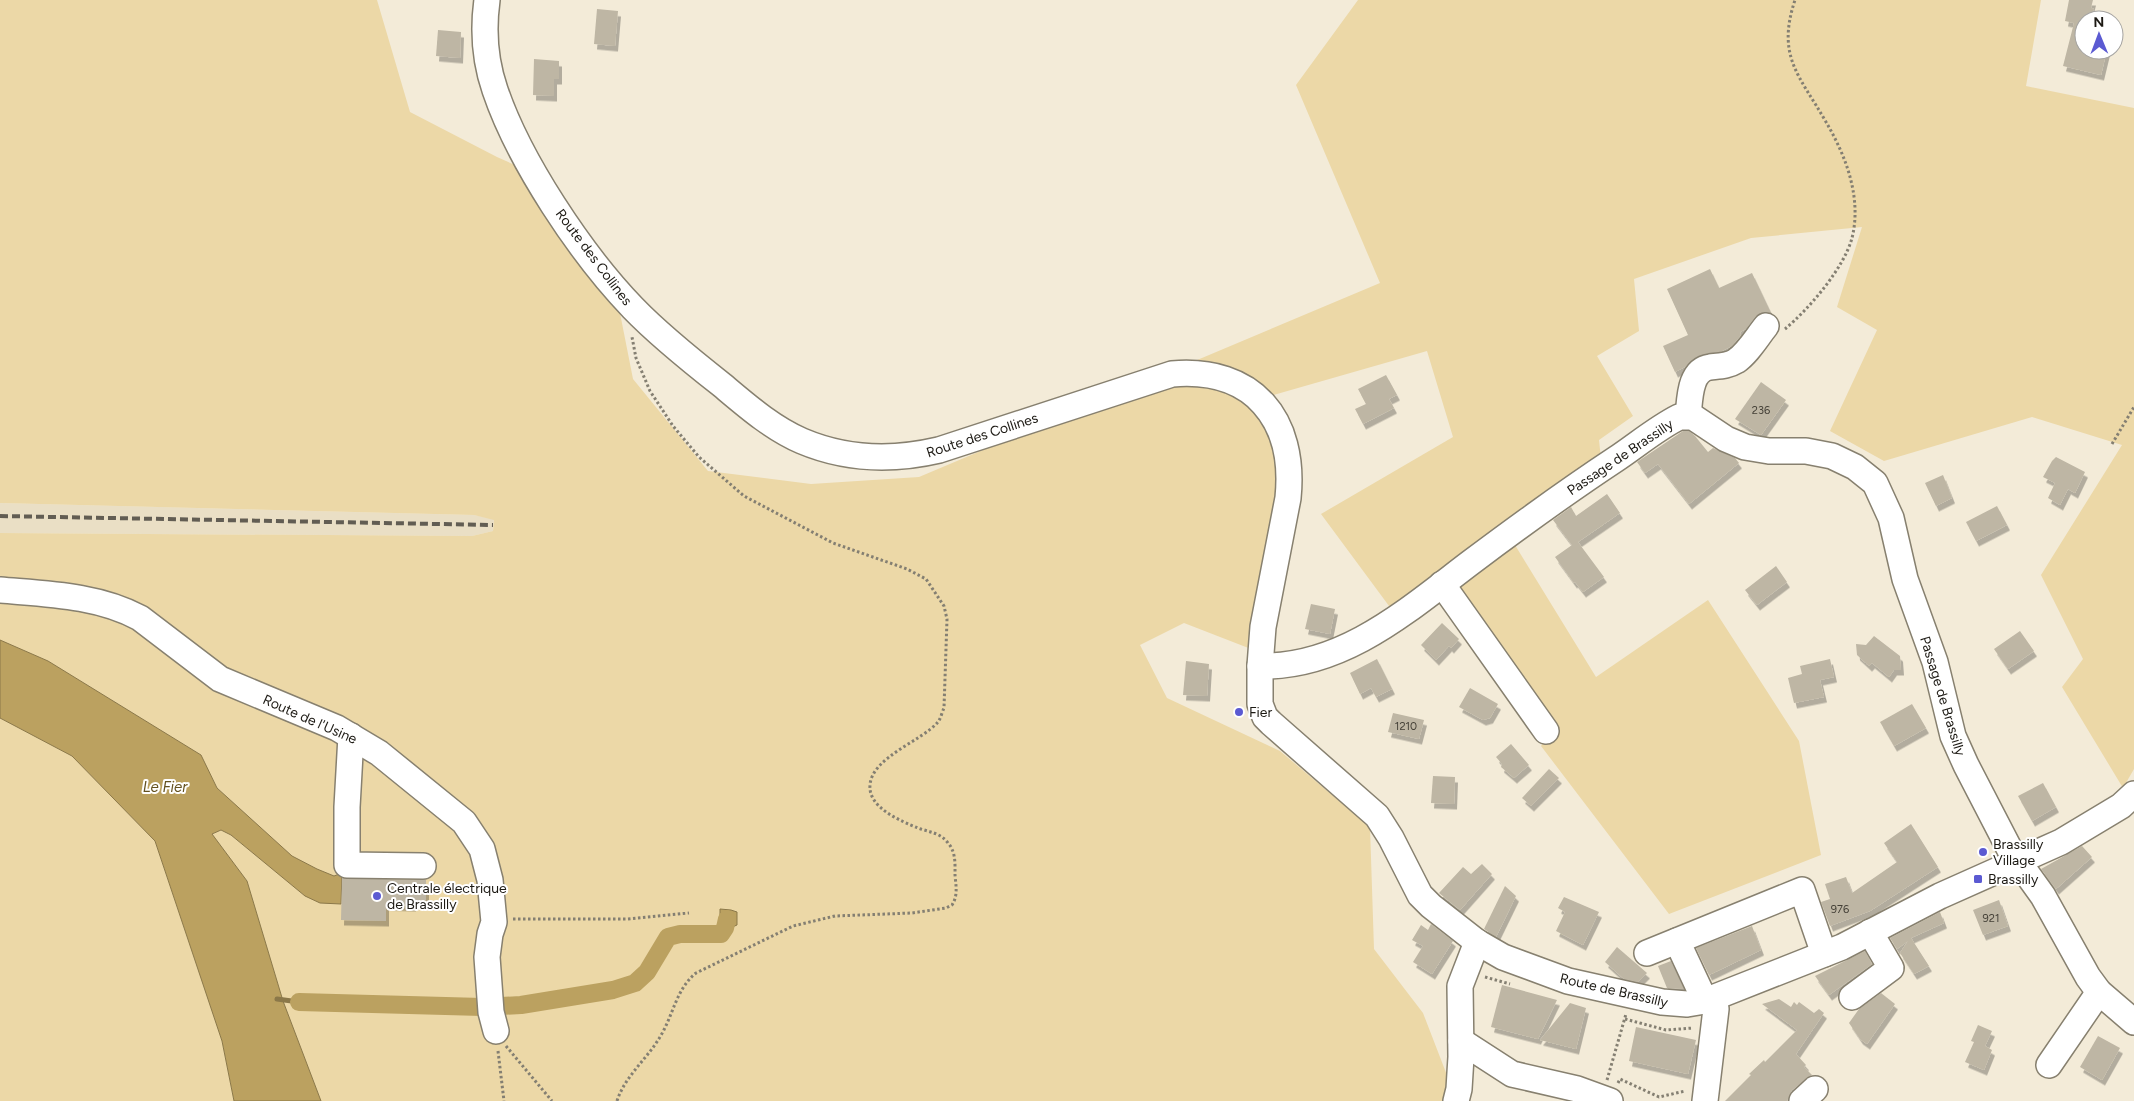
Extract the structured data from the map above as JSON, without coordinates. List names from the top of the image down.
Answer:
{
  "streets": {
    "street": [
      "Route des Collines",
      "Passage de Brassilly",
      "Route de l'Usine",
      "Route de Brassilly"
    ]
  },
  "crossings": [
    ["Route des Collines", "Passage de Brassilly"],
    ["Route des Collines", "Route de Brassilly"],
    ["Passage de Brassilly", "Route de Brassilly"]
  ],
  "water": ["Le Fier"],
  "places": {
    "other": ["Fier", "Brassilly Village", "Centrale électrique de Brassilly"],
    "transit": ["Brassilly"]
  },
  "house_numbers": [
    "236",
    "1210",
    "976",
    "921"
  ],
  "north": "top"
}
